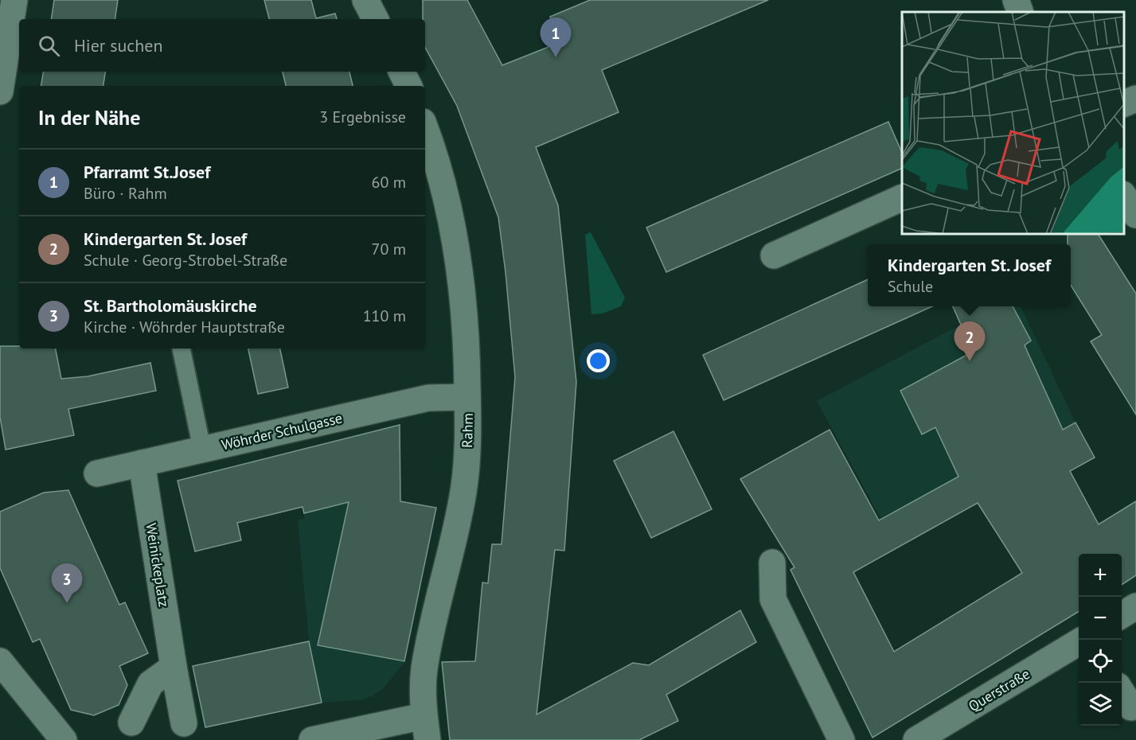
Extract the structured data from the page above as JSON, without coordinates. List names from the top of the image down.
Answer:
{
  "streets": {
    "street": [
      "Rahm",
      "Wöhrder Schulgasse",
      "Weinickeplatz",
      "Querstraße"
    ]
  },
  "crossings": [
    ["Rahm", "Wöhrder Schulgasse"],
    ["Wöhrder Schulgasse", "Weinickeplatz"]
  ],
  "page": {
    "pins": ["1", "2", "3"],
    "search": "Hier suchen",
    "heading": ["In der Nähe", "3 Ergebnisse"],
    "list": [
      {
        "mark": "1",
        "name": "Pfarramt St.Josef",
        "note": "Büro · Rahm",
        "value": "60 m"
      },
      {
        "mark": "2",
        "name": "Kindergarten St. Josef",
        "note": "Schule · Georg-Strobel-Straße",
        "value": "70 m"
      },
      {
        "mark": "3",
        "name": "St. Bartholomäuskirche",
        "note": "Kirche · Wöhrder Hauptstraße",
        "value": "110 m"
      }
    ],
    "popup": ["Kindergarten St. Josef", "Schule"],
    "map_buttons": ["+", "−"]
  }
}
